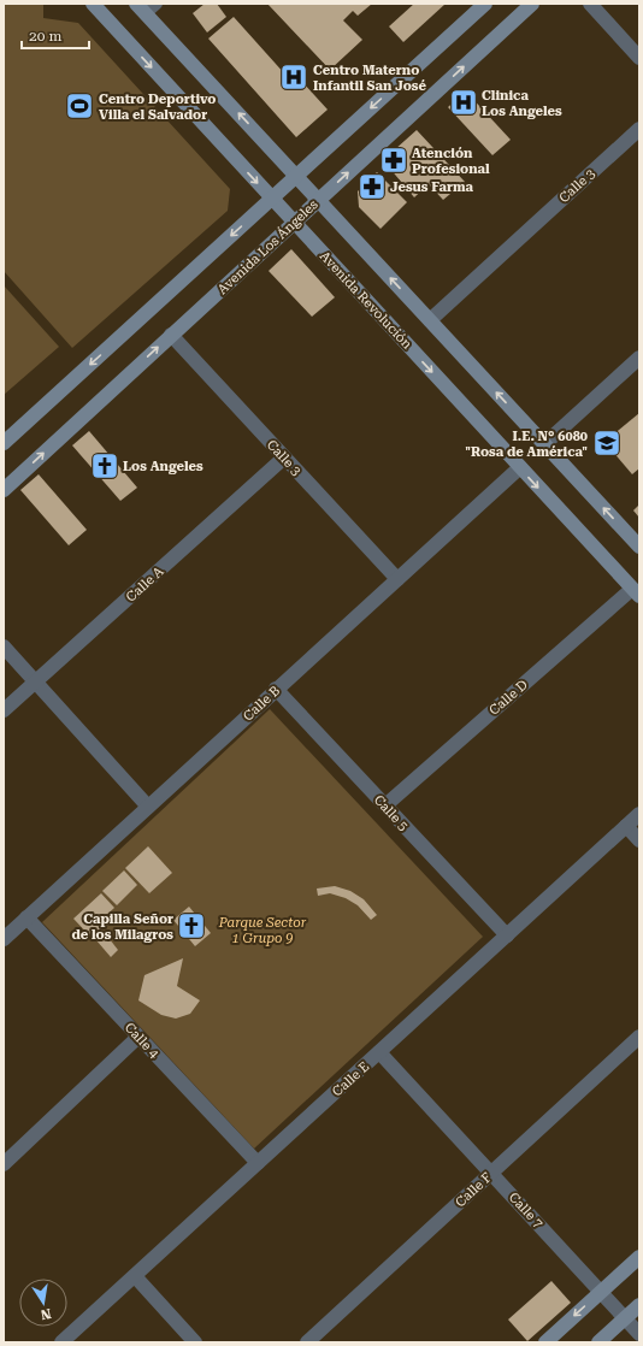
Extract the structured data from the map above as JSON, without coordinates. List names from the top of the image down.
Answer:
{
  "streets": {
    "street": [
      "Calle 3",
      "Avenida Los Ángeles",
      "Avenida Revolución",
      "Calle A",
      "Calle D",
      "Calle B",
      "Calle 5",
      "Calle 4",
      "Calle E",
      "Calle F",
      "Calle 7"
    ]
  },
  "crossings": [
    ["Calle 3", "Avenida Los Ángeles"],
    ["Calle 3", "Calle A"],
    ["Calle 3", "Calle B"],
    ["Avenida Los Ángeles", "Avenida Revolución"],
    ["Avenida Revolución", "Calle D"],
    ["Avenida Revolución", "Calle B"],
    ["Calle D", "Calle 5"],
    ["Calle B", "Calle 5"],
    ["Calle B", "Calle 4"],
    ["Calle 5", "Calle E"],
    ["Calle 4", "Calle E"],
    ["Calle E", "Calle 7"],
    ["Calle F", "Calle 7"]
  ],
  "parks": ["Parque Sector 1 Grupo 9"],
  "places": {
    "hospital": ["Centro Materno Infantil San José", "Clinica Los Angeles"],
    "sports": ["Centro Deportivo Villa el Salvador"],
    "pharmacy": ["Atención Profesional", "Jesus Farma"],
    "school or university": ["I.E. N° 6080 \"Rosa de América\""],
    "church": ["Los Angeles", "Capilla Señor de los Milagros"]
  },
  "scale_bar": "20 m",
  "north": "bottom"
}
